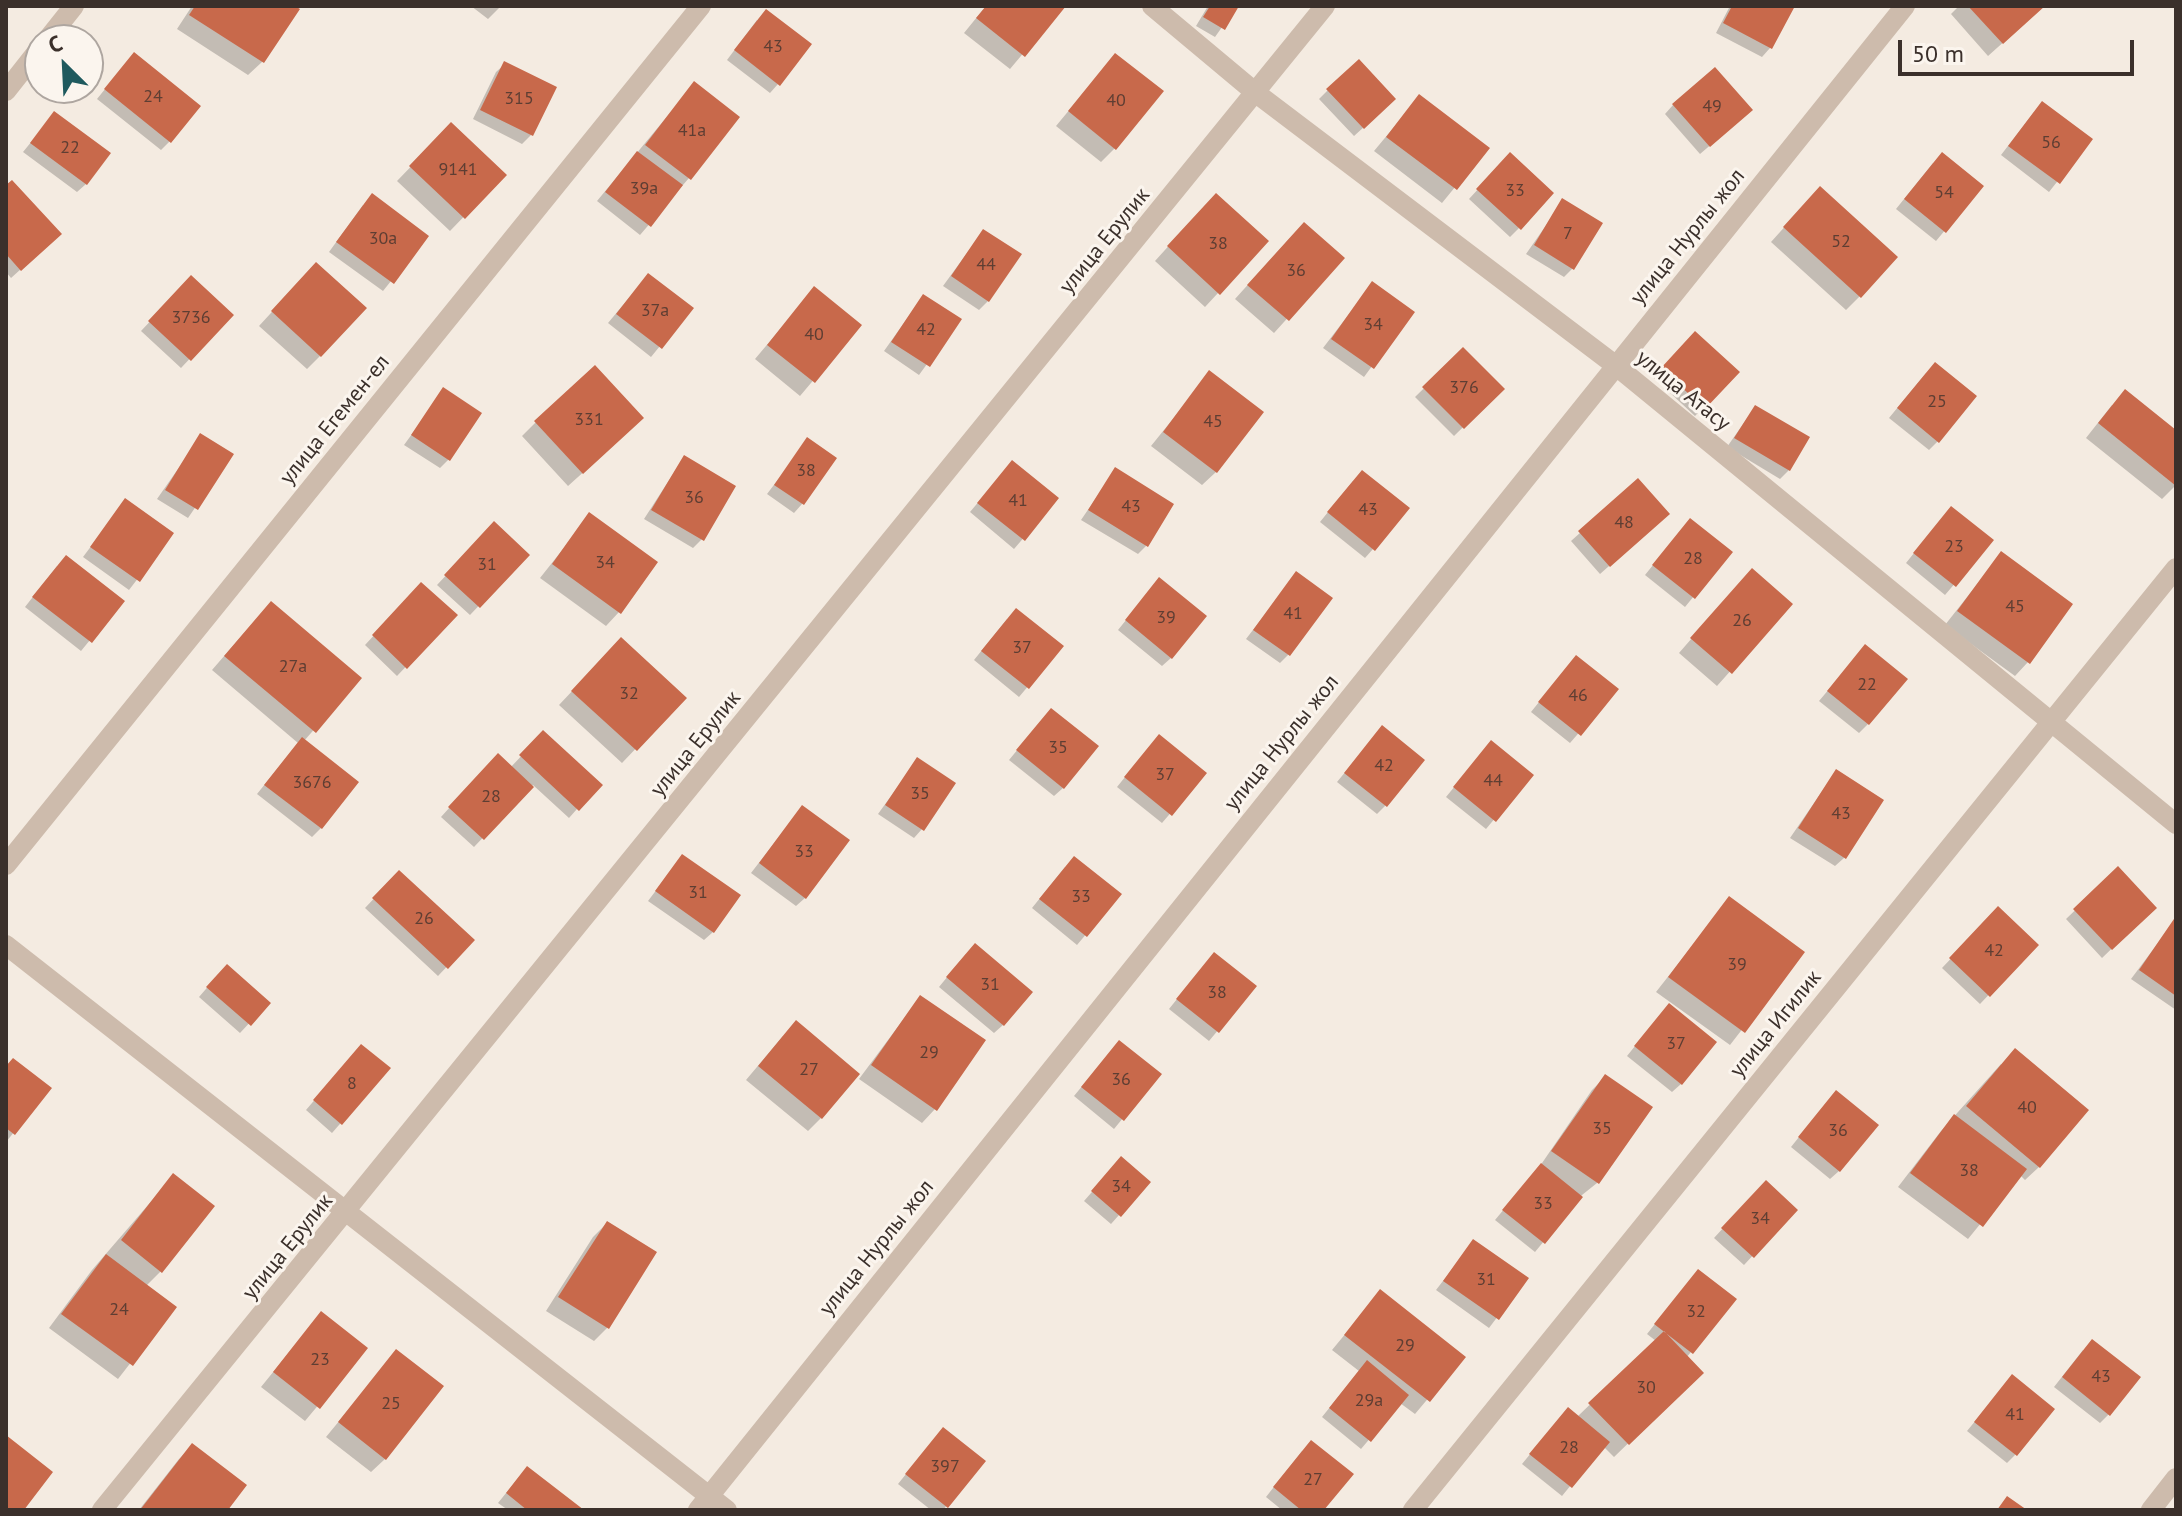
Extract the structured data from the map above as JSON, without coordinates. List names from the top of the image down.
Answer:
{
  "streets": {
    "street": [
      "улица Нурлы жол",
      "улица Ерулик",
      "улица Атасу",
      "улица Егемен-ел",
      "улица Игилик"
    ]
  },
  "crossings": [
    ["улица Нурлы жол", "улица Атасу"],
    ["улица Ерулик", "улица Атасу"],
    ["улица Атасу", "улица Игилик"]
  ],
  "house_numbers": [
    "43",
    "24",
    "315",
    "40",
    "49",
    "41а",
    "56",
    "22",
    "9141",
    "39а",
    "33",
    "54",
    "7",
    "30а",
    "52",
    "38",
    "44",
    "36",
    "37а",
    "3736",
    "34",
    "42",
    "40",
    "376",
    "25",
    "331",
    "45",
    "38",
    "36",
    "41",
    "43",
    "43",
    "48",
    "23",
    "28",
    "34",
    "31",
    "45",
    "41",
    "39",
    "26",
    "37",
    "27а",
    "22",
    "32",
    "46",
    "35",
    "42",
    "37",
    "44",
    "3676",
    "35",
    "28",
    "43",
    "33",
    "31",
    "33",
    "26",
    "42",
    "39",
    "31",
    "38",
    "37",
    "29",
    "27",
    "36",
    "8",
    "40",
    "35",
    "36",
    "38",
    "34",
    "33",
    "34",
    "31",
    "24",
    "32",
    "29",
    "23",
    "43",
    "30",
    "29а",
    "25",
    "41",
    "28",
    "397",
    "27"
  ],
  "scale_bar": "50 m",
  "north": "top left"
}
